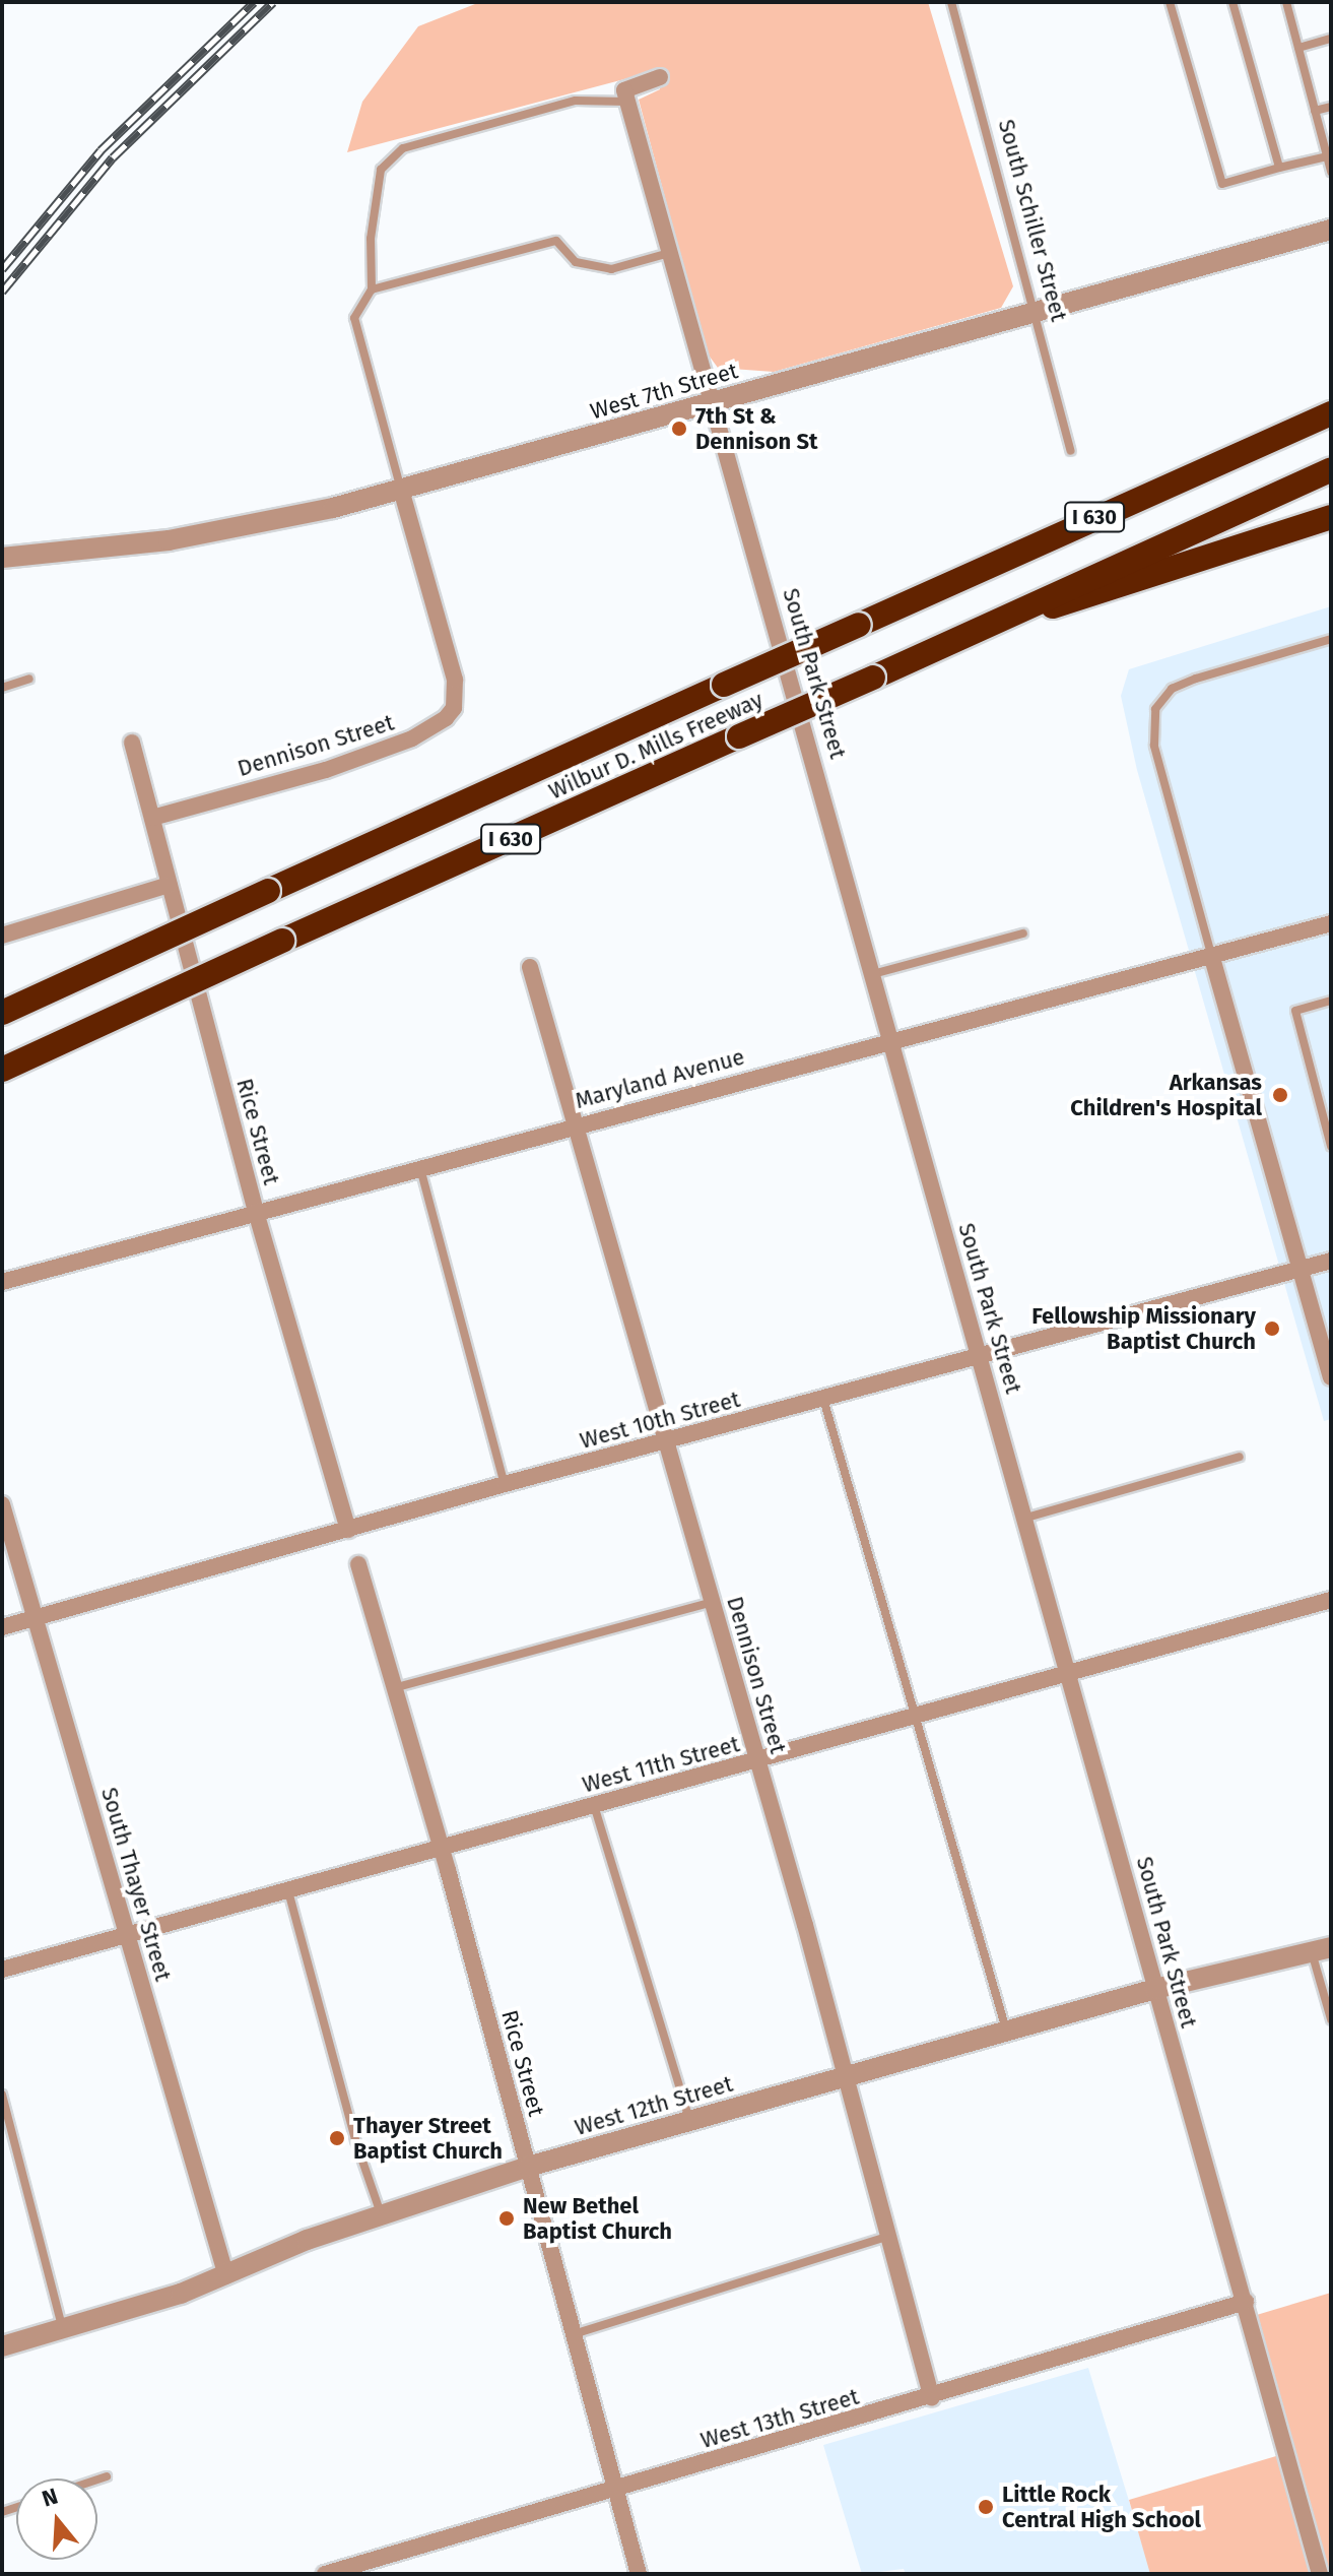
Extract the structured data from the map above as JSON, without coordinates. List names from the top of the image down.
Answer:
{
  "streets": {
    "highway": ["I 630", "Wilbur D. Mills Freeway"],
    "street": [
      "West 7th Street",
      "South Park Street",
      "Dennison Street",
      "Maryland Avenue",
      "Rice Street",
      "West 10th Street",
      "West 11th Street",
      "South Thayer Street",
      "West 12th Street",
      "West 13th Street"
    ],
    "lane": ["South Schiller Street"]
  },
  "crossings": [
    ["South Schiller Street", "West 7th Street"],
    ["West 7th Street", "South Park Street"],
    ["West 7th Street", "Dennison Street"],
    ["South Park Street", "Maryland Avenue"],
    ["South Park Street", "West 10th Street"],
    ["South Park Street", "West 11th Street"],
    ["South Park Street", "West 12th Street"],
    ["South Park Street", "West 13th Street"],
    ["Dennison Street", "Maryland Avenue"],
    ["Dennison Street", "Rice Street"],
    ["Dennison Street", "West 10th Street"],
    ["Dennison Street", "West 11th Street"],
    ["Dennison Street", "West 12th Street"],
    ["Dennison Street", "West 13th Street"],
    ["Maryland Avenue", "Rice Street"],
    ["Rice Street", "West 10th Street"],
    ["Rice Street", "West 11th Street"],
    ["Rice Street", "West 12th Street"],
    ["Rice Street", "West 13th Street"],
    ["West 10th Street", "South Thayer Street"],
    ["West 11th Street", "South Thayer Street"],
    ["South Thayer Street", "West 12th Street"]
  ],
  "places": [
    "7th St & Dennison St",
    "Arkansas Children's Hospital",
    "Fellowship Missionary Baptist Church",
    "Thayer Street Baptist Church",
    "New Bethel Baptist Church",
    "Little Rock Central High School"
  ],
  "north": "top"
}
